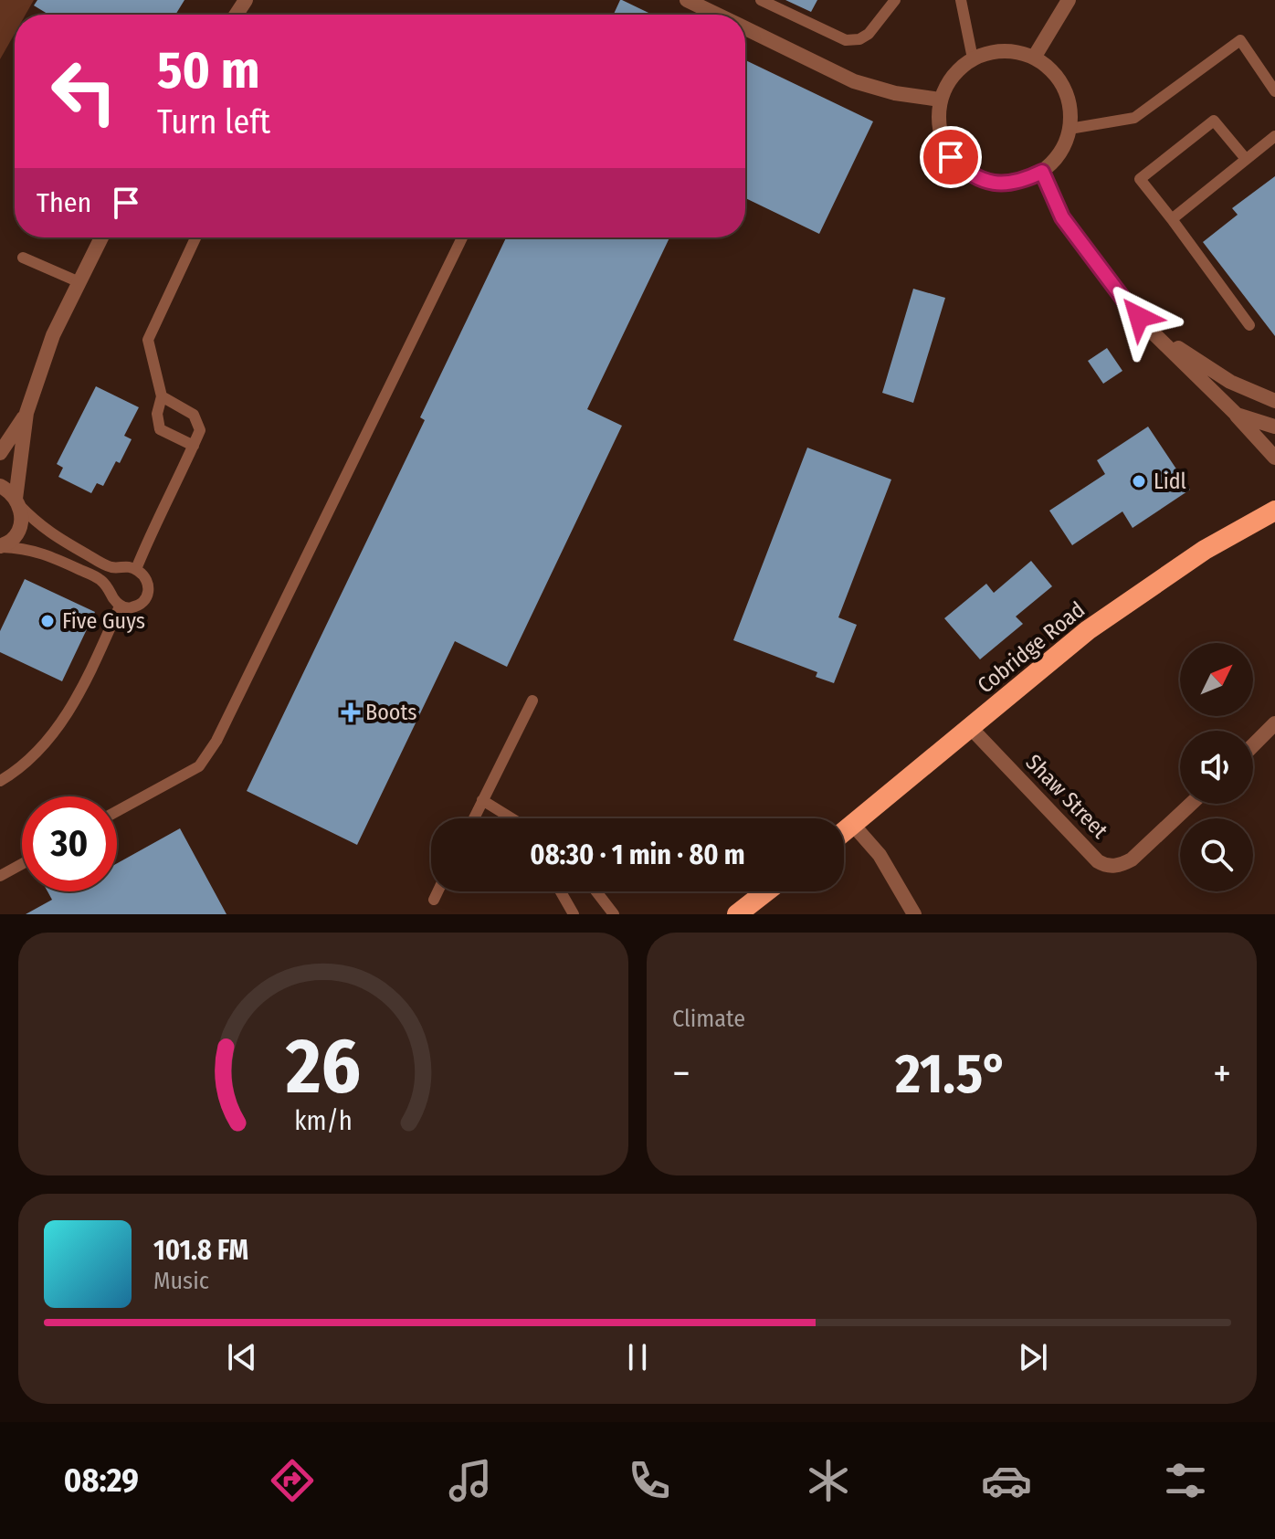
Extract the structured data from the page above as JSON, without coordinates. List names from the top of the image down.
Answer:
{
  "streets": {
    "highway": ["Cobridge Road"],
    "street": ["Shaw Street"]
  },
  "crossings": [
    ["Cobridge Road", "Shaw Street"]
  ],
  "places": {
    "other": ["Lidl", "Five Guys"],
    "health": ["Boots"]
  },
  "north": "top right",
  "page": {
    "turn": ["50 m", "Turn left"],
    "then": "Then",
    "limit": "30",
    "trip": "08:30 · 1 min · 80 m",
    "tile": "Climate",
    "heat": ["−", "21.5°", "+"],
    "song": ["101.8 FM", "Music"],
    "tabs": "08:29",
    "gauge": ["26", "km/h"]
  }
}
